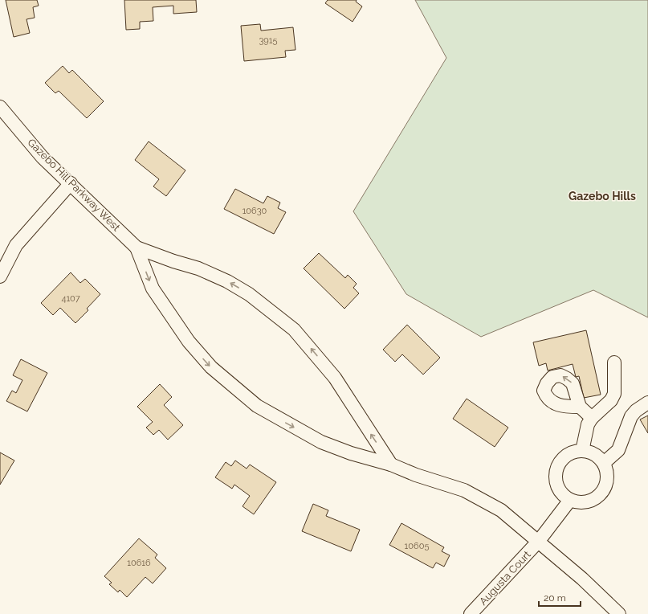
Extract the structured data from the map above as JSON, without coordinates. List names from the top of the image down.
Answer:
{
  "streets": {
    "street": ["Gazebo Hill Parkway West", "Augusta Court"]
  },
  "crossings": [
    ["Gazebo Hill Parkway West", "Augusta Court"]
  ],
  "districts": ["Gazebo Hills"],
  "house_numbers": [
    "3915",
    "10630",
    "4107",
    "10605",
    "10616"
  ],
  "scale_bar": "20 m"
}
